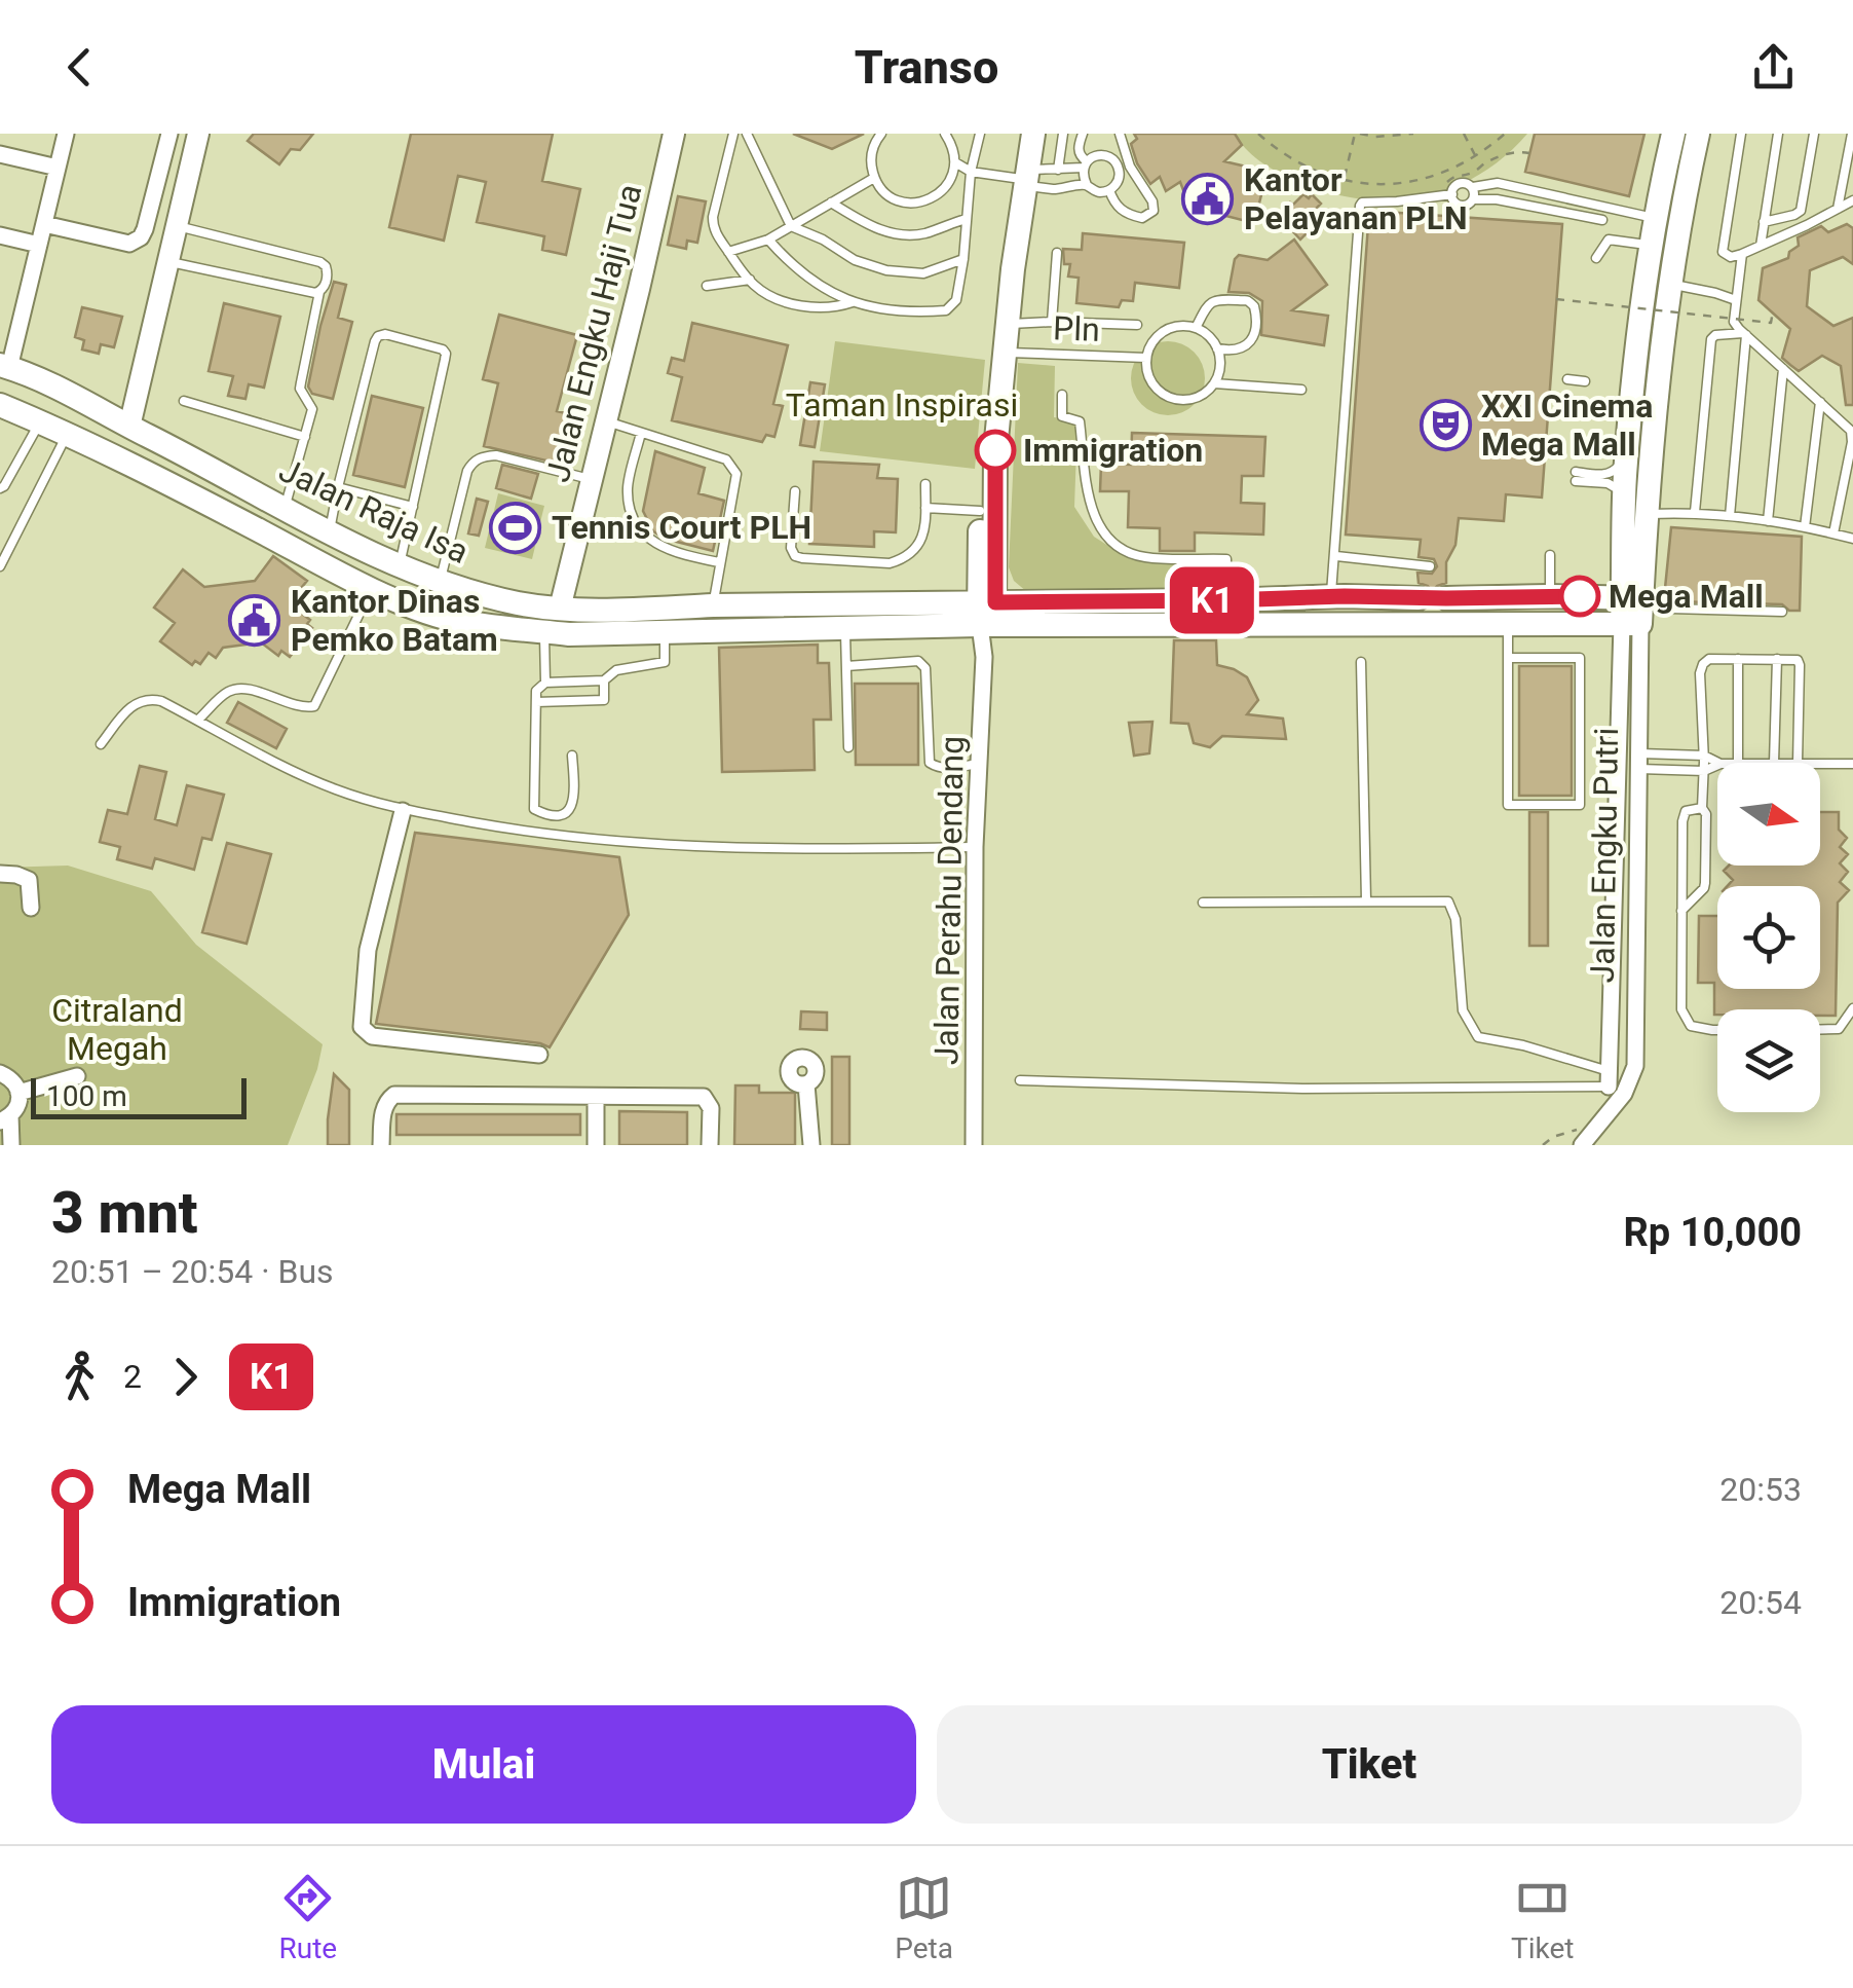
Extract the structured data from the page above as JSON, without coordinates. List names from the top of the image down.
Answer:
{
  "streets": {
    "main road": ["Jalan Raja Isa"],
    "street": ["Jalan Engku Haji Tua", "Jalan Engku Putri", "Jalan Perahu Dendang"],
    "lane": ["Pln"]
  },
  "crossings": [
    ["Jalan Engku Haji Tua", "Jalan Raja Isa"],
    ["Jalan Raja Isa", "Jalan Perahu Dendang"]
  ],
  "parks": ["Taman Inspirasi", "Citraland Megah"],
  "places": {
    "public building": ["Kantor Pelayanan PLN", "Kantor Dinas Pemko Batam"],
    "theatre": ["XXI Cinema Mega Mall"],
    "other": ["Immigration", "Mega Mall"],
    "sports": ["Tennis Court PLH"]
  },
  "lines": ["bus line K1"],
  "scale_bar": "100 m",
  "north": "right",
  "page": {
    "header": "Transo",
    "on_map": "K1",
    "scale": "100 m",
    "heading": ["3 mnt", "20:51 – 20:54 · Bus", "Rp 10,000"],
    "legs": ["2", "K1"],
    "list": [
      {
        "name": "Mega Mall",
        "value": "20:53"
      },
      {
        "name": "Immigration",
        "value": "20:54"
      }
    ],
    "buttons": ["Mulai", "Tiket"],
    "tabs": ["Rute", "Peta", "Tiket"]
  }
}
